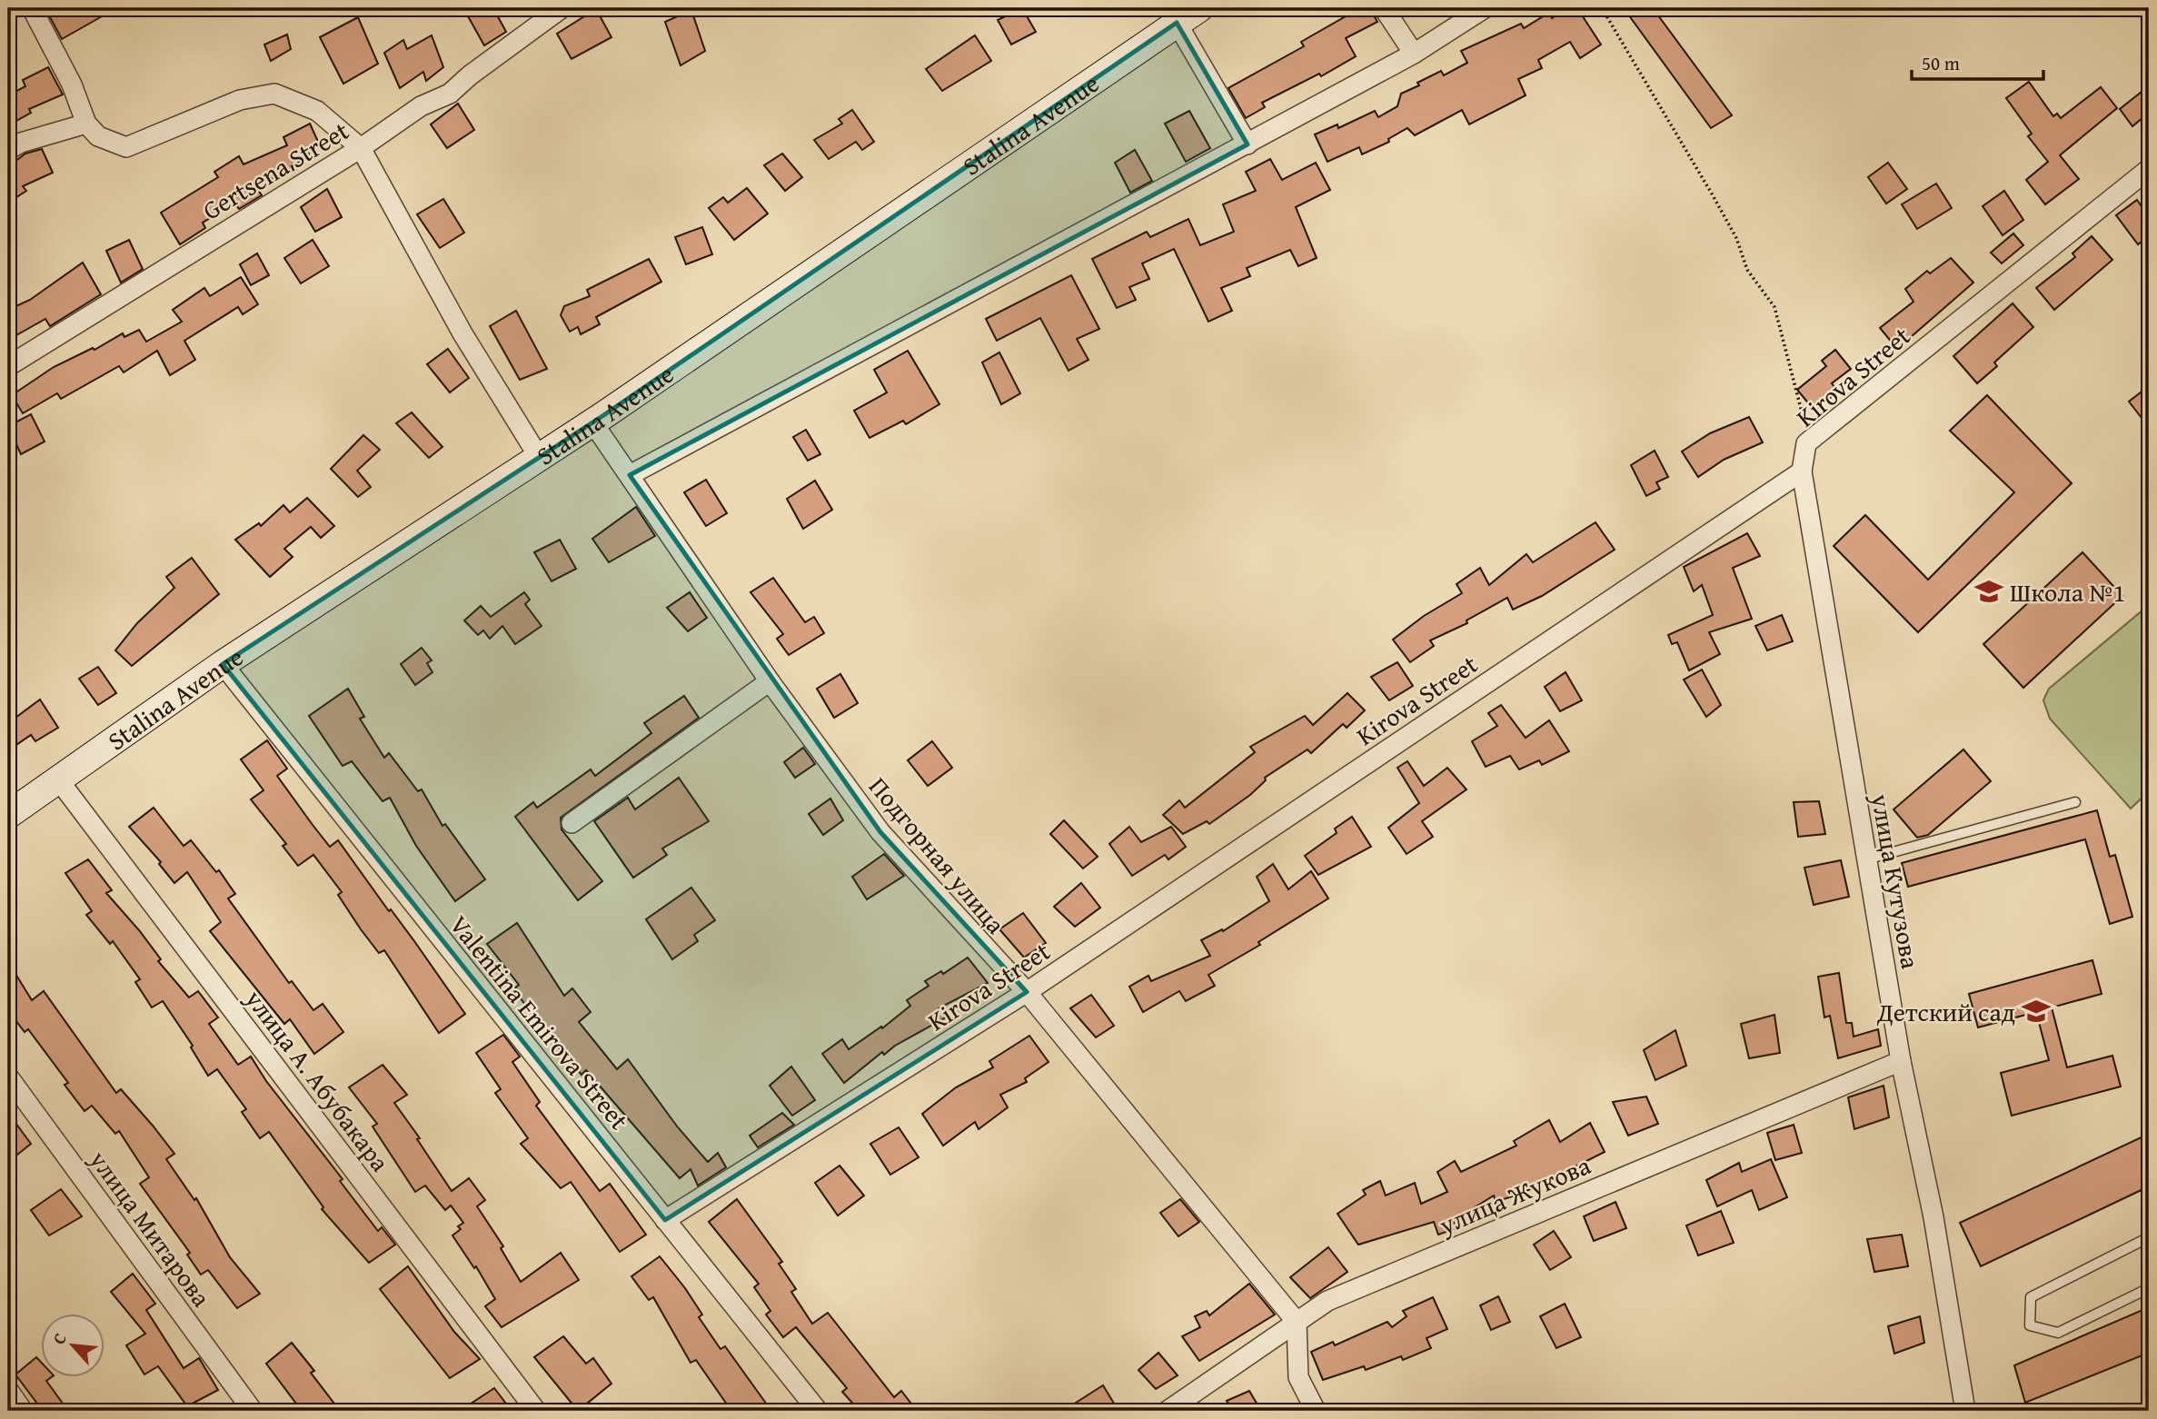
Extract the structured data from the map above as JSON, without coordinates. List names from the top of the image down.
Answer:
{
  "streets": {
    "street": [
      "Stalina Avenue",
      "Gertsena Street",
      "Kirova Street",
      "Подгорная улица",
      "улица Кутузова",
      "Valentina Emirova Street",
      "улица А. Абубакара",
      "улица Жукова",
      "улица Митарова"
    ]
  },
  "crossings": [
    ["Stalina Avenue", "Подгорная улица"],
    ["Stalina Avenue", "Valentina Emirova Street"],
    ["Stalina Avenue", "улица А. Абубакара"],
    ["Kirova Street", "Подгорная улица"],
    ["Kirova Street", "улица Кутузова"],
    ["Kirova Street", "Valentina Emirova Street"],
    ["Подгорная улица", "улица Жукова"],
    ["улица Кутузова", "улица Жукова"]
  ],
  "places": {
    "school or university": ["Школа №1", "Детский сад"]
  },
  "scale_bar": "50 m",
  "north": "top left"
}
